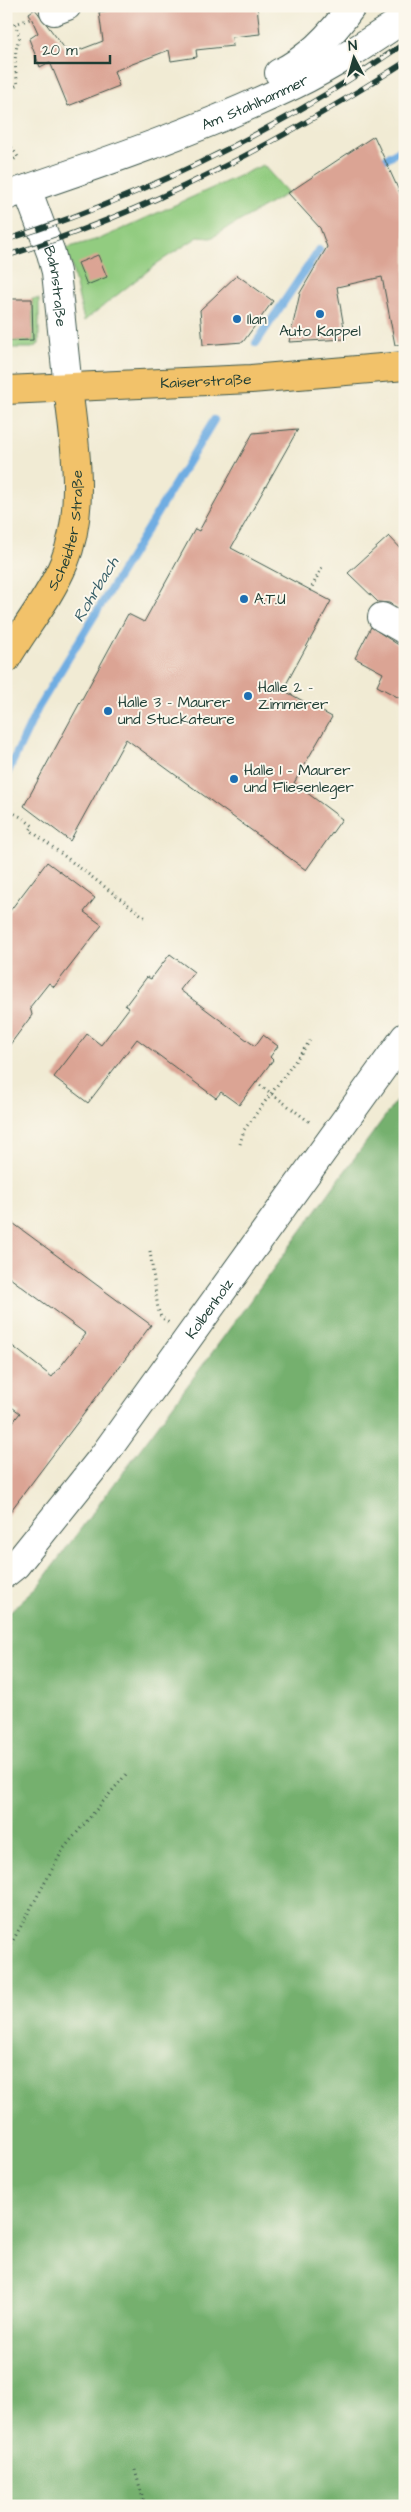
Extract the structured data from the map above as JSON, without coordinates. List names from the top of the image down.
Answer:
{
  "streets": {
    "main road": ["Kaiserstraße", "Scheidter Straße"],
    "street": ["Am Stahlhammer", "Bahnstraße", "Kolbenholz"]
  },
  "crossings": [
    ["Am Stahlhammer", "Bahnstraße"],
    ["Bahnstraße", "Kaiserstraße"],
    ["Bahnstraße", "Scheidter Straße"],
    ["Kaiserstraße", "Scheidter Straße"]
  ],
  "water": ["Rohrbach"],
  "places": [
    "Auto Kappel",
    "Ilan",
    "A.T.U",
    "Halle 2 - Zimmerer",
    "Halle 3 - Maurer und Stuckateure",
    "Halle 1 - Maurer und Fliesenleger"
  ],
  "scale_bar": "20 m",
  "north": "top"
}
